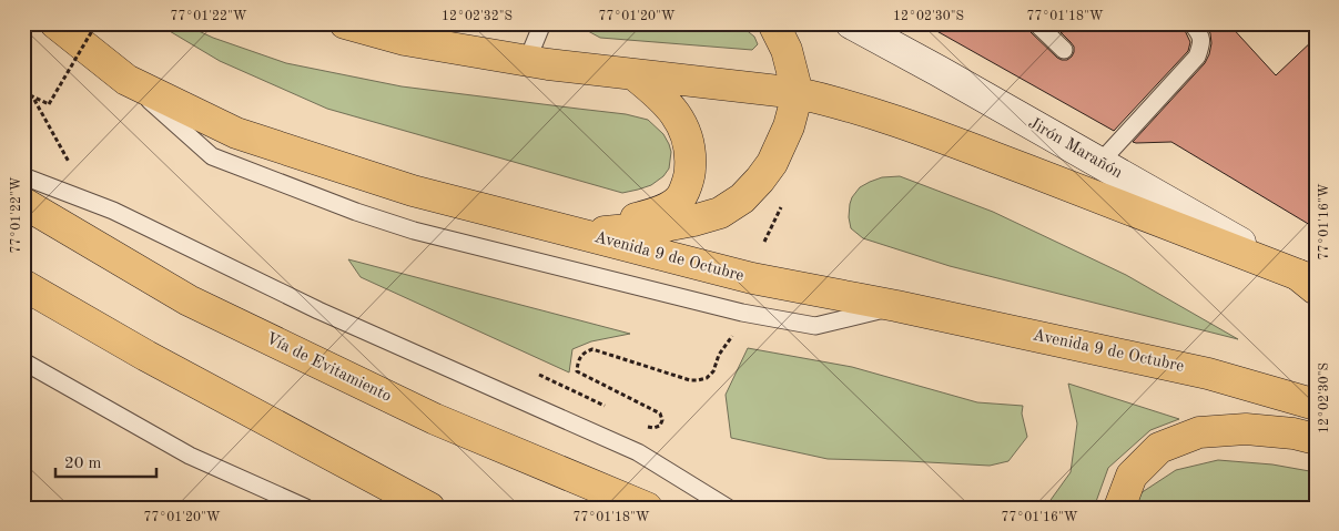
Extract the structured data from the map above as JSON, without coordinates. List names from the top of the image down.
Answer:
{
  "streets": {
    "main road": ["Avenida 9 de Octubre", "Vía de Evitamiento"],
    "street": ["Jirón Marañón"]
  },
  "scale_bar": "20 m",
  "coordinates": [
    "77°01'22\"W",
    "12°02'32\"S",
    "77°01'20\"W",
    "12°02'30\"S",
    "77°01'18\"W",
    "77°01'16\"W"
  ]
}
